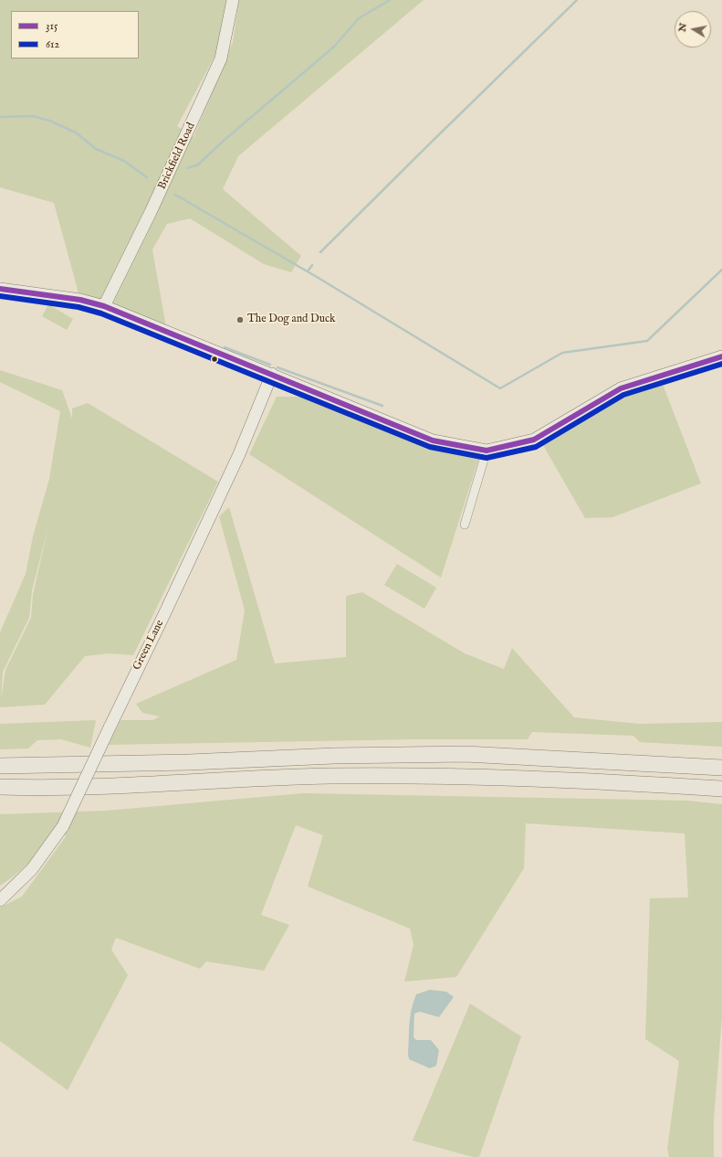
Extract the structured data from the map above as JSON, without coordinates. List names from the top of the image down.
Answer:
{
  "streets": {
    "street": ["Brickfield Road", "Green Lane"]
  },
  "places": ["The Dog and Duck"],
  "lines": ["transit line 315", "transit line 612"],
  "legend": ["315", "612"],
  "north": "left"
}
